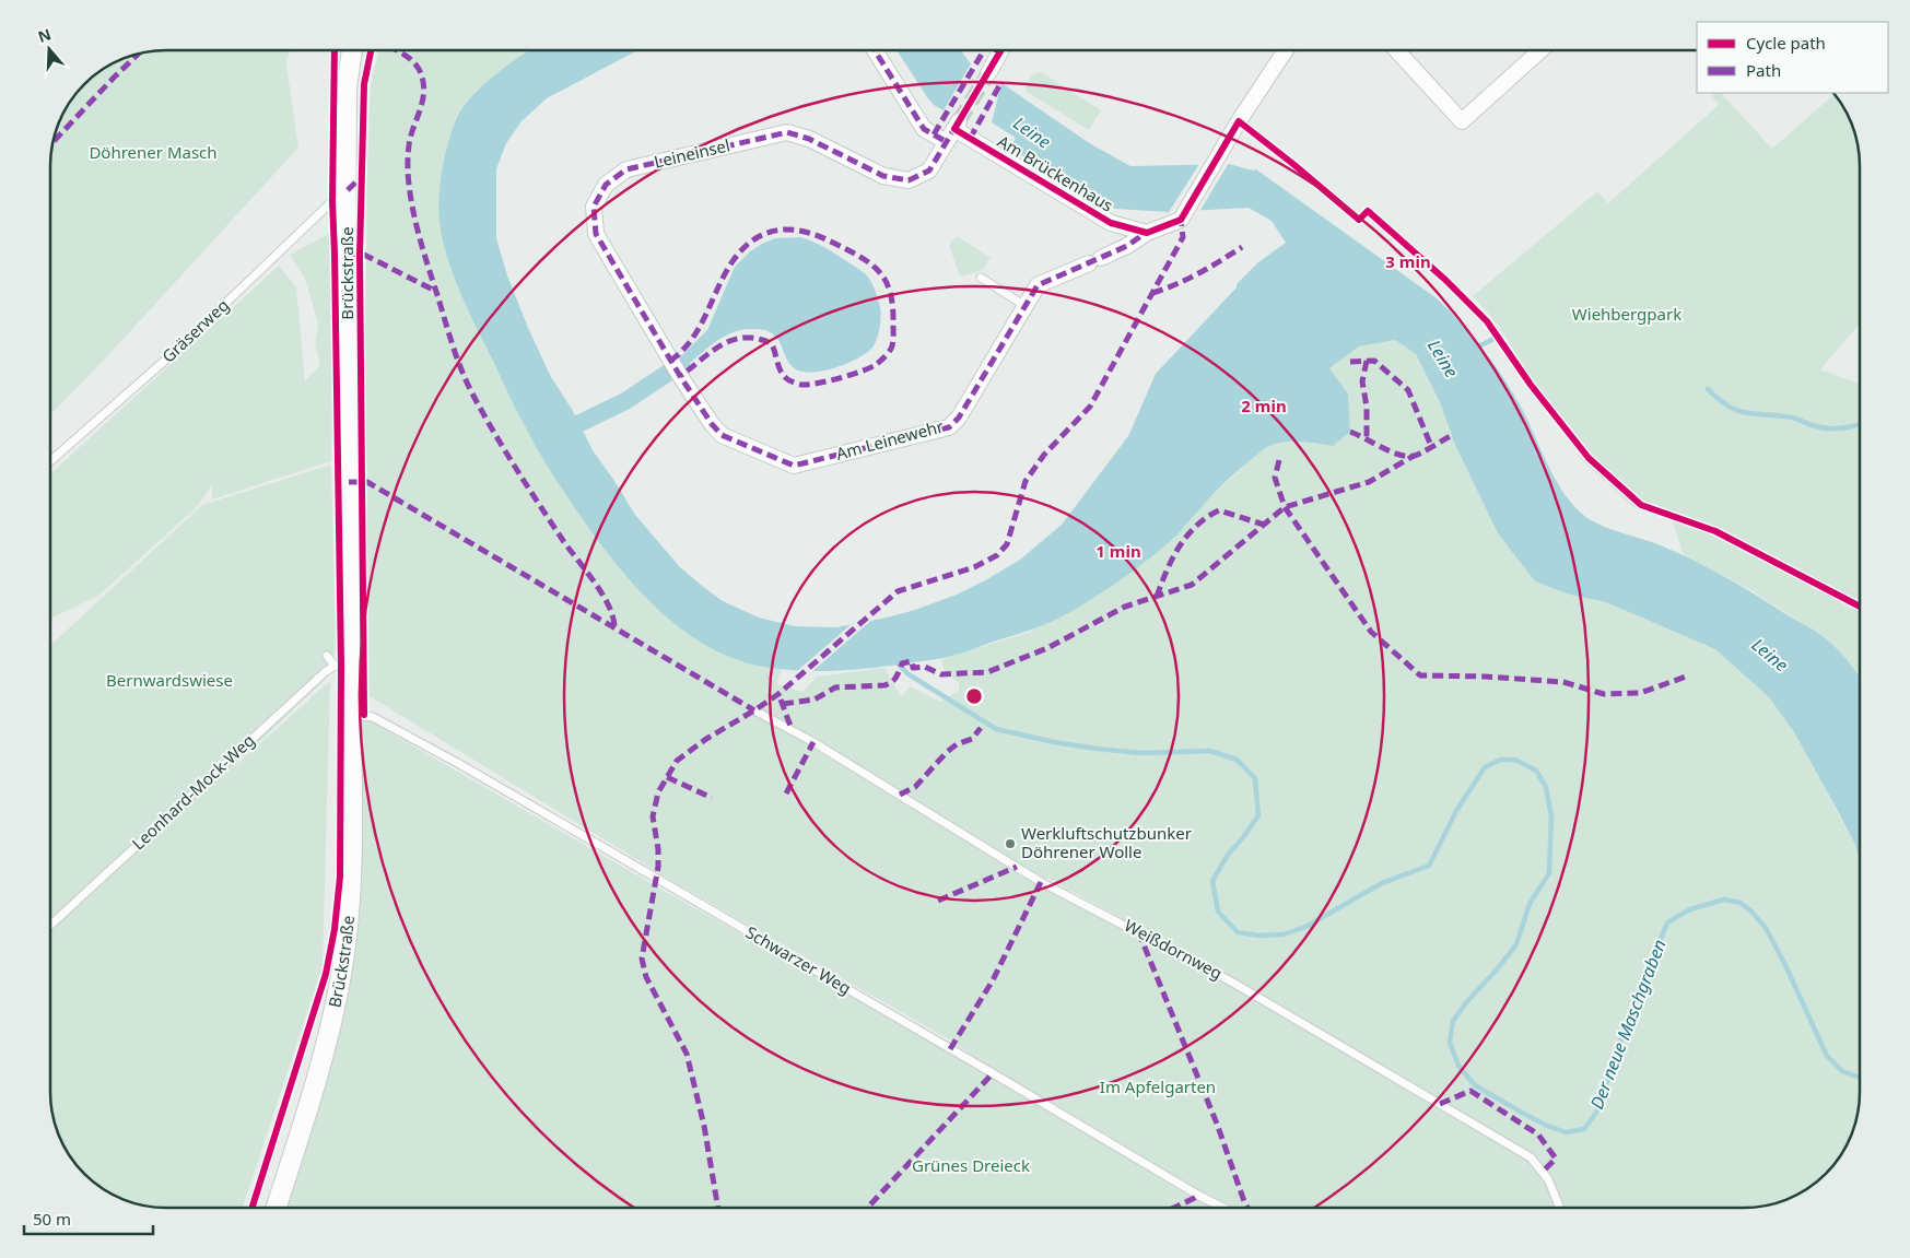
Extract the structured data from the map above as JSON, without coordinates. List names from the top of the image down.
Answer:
{
  "streets": {
    "street": [
      "Leineinsel",
      "Am Brückenhaus",
      "Brückstraße",
      "Am Leinewehr"
    ],
    "lane": [
      "Gräserweg",
      "Leonhard-Mock-Weg",
      "Weißdornweg",
      "Schwarzer Weg"
    ]
  },
  "crossings": [
    ["Leineinsel", "Am Brückenhaus"],
    ["Leineinsel", "Am Leinewehr"],
    ["Am Brückenhaus", "Am Leinewehr"],
    ["Brückstraße", "Gräserweg"],
    ["Brückstraße", "Leonhard-Mock-Weg"],
    ["Brückstraße", "Schwarzer Weg"]
  ],
  "water": ["Leine", "Der neue Maschgraben"],
  "parks": [
    "Döhrener Masch",
    "Wiehbergpark",
    "Bernwardswiese",
    "Im Apfelgarten",
    "Grünes Dreieck"
  ],
  "places": ["Werkluftschutzbunker Döhrener Wolle"],
  "legend": ["Cycle path", "Path"],
  "scale_bar": "50 m",
  "north": "top",
  "rings": ["3 min", "2 min", "1 min"]
}
